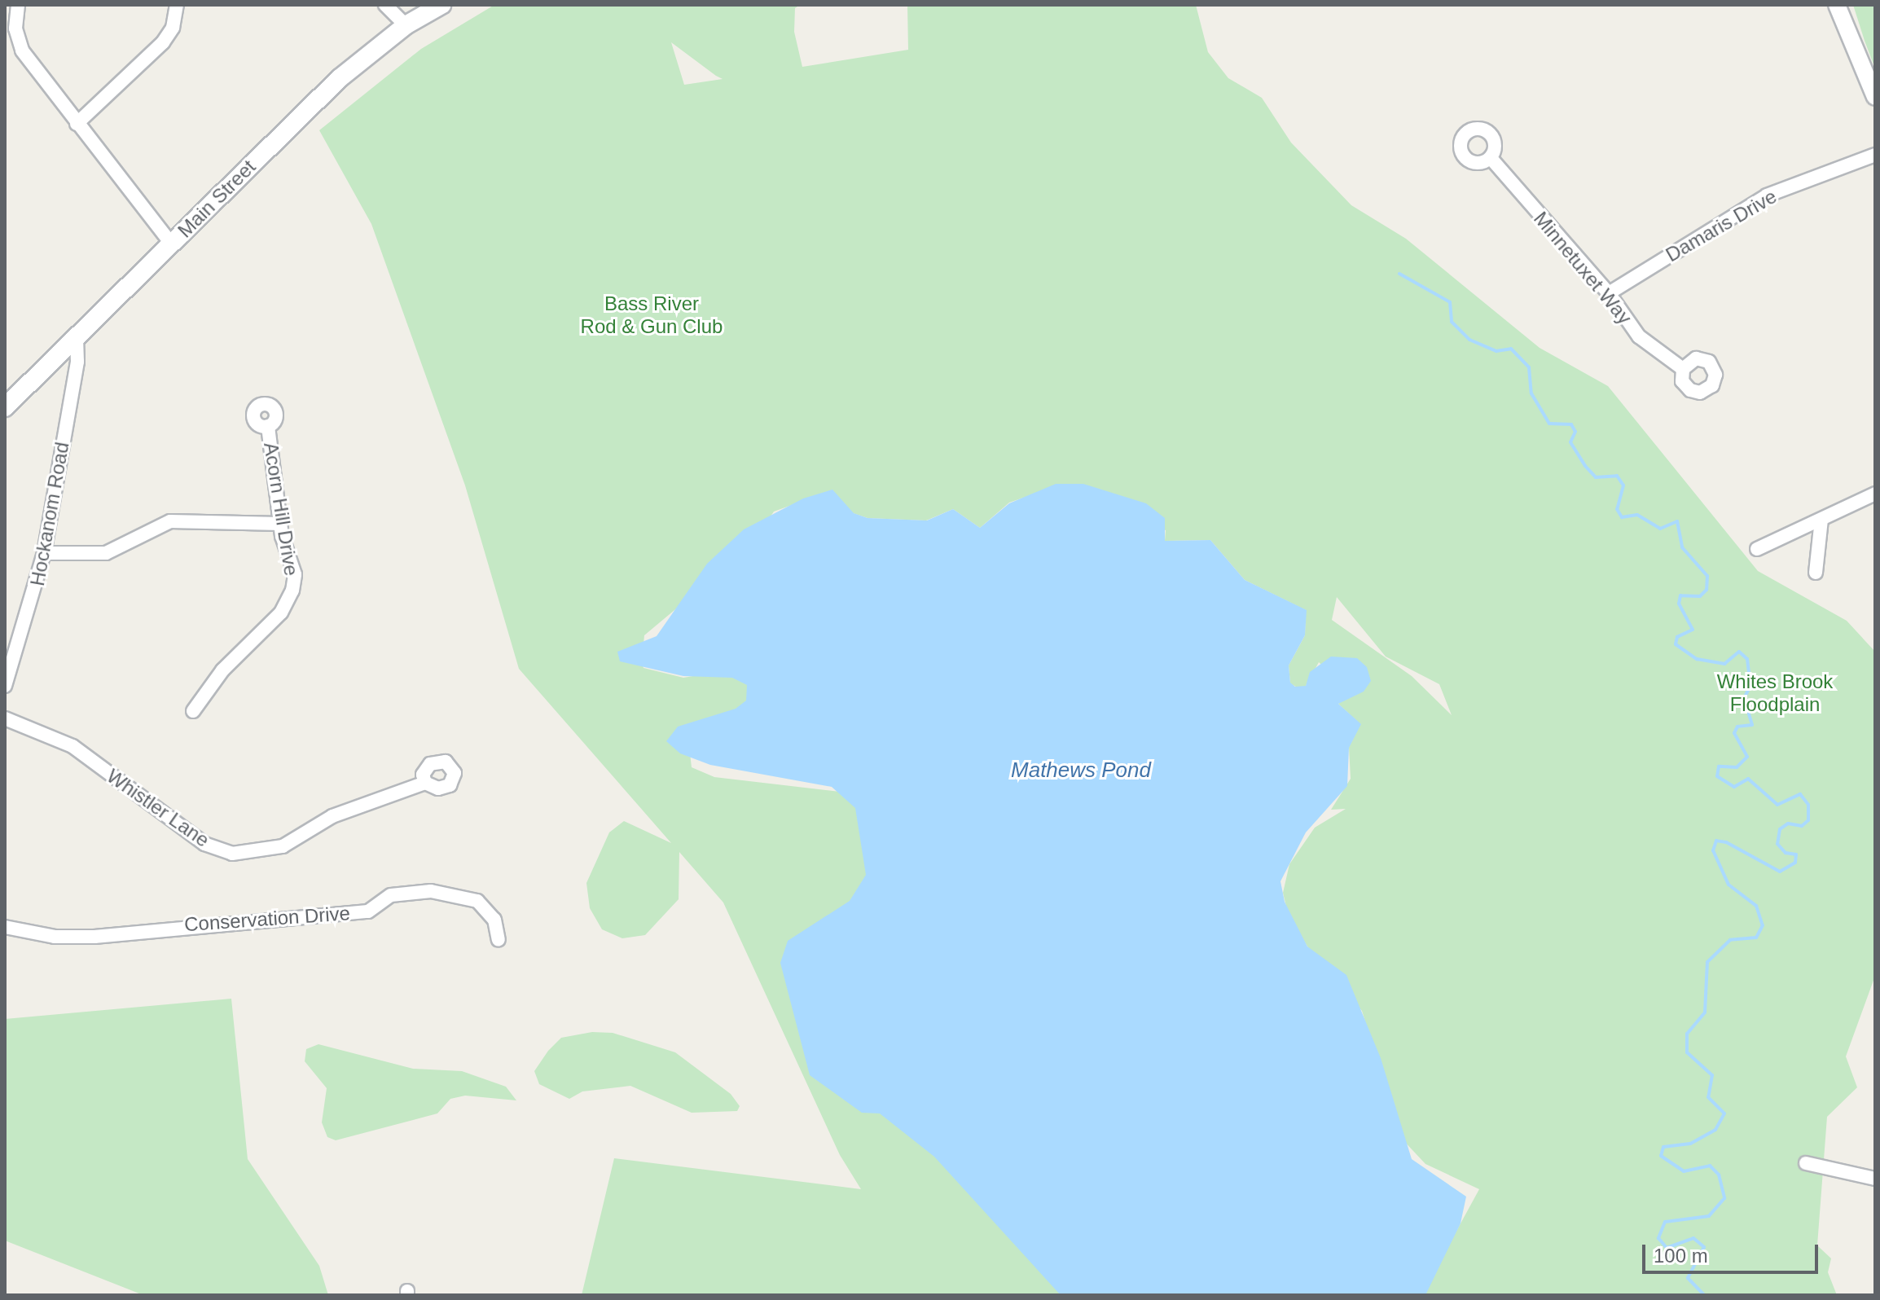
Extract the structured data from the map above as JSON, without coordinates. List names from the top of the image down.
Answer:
{
  "streets": {
    "main road": ["Main Street"],
    "street": [
      "Damaris Drive",
      "Minnetuxet Way",
      "Acorn Hill Drive",
      "Hockanom Road",
      "Whistler Lane",
      "Conservation Drive"
    ]
  },
  "crossings": [
    ["Main Street", "Hockanom Road"],
    ["Damaris Drive", "Minnetuxet Way"]
  ],
  "water": ["Mathews Pond"],
  "parks": ["Bass River Rod & Gun Club", "Whites Brook Floodplain"],
  "scale_bar": "100 m"
}
